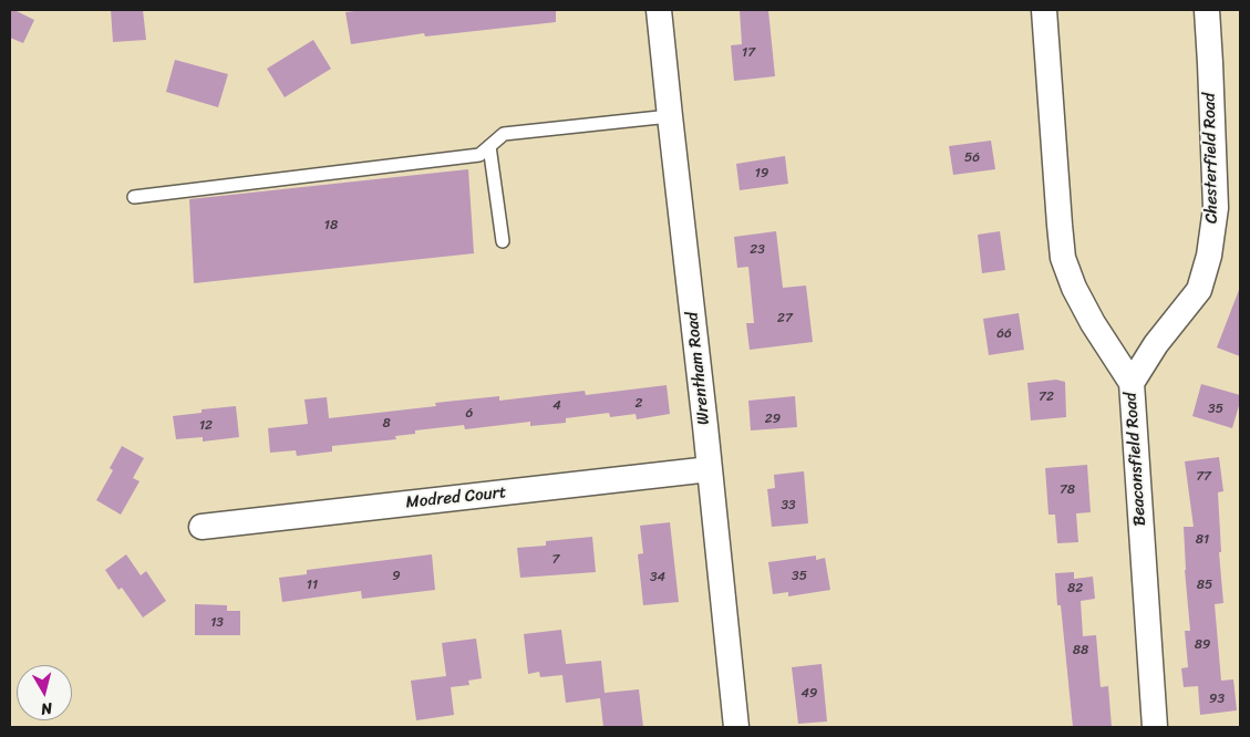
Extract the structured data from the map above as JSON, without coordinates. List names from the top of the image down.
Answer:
{
  "streets": {
    "street": [
      "Chesterfield Road",
      "Wrentham Road",
      "Beaconsfield Road",
      "Modred Court"
    ]
  },
  "crossings": [
    ["Chesterfield Road", "Beaconsfield Road"],
    ["Wrentham Road", "Modred Court"]
  ],
  "house_numbers": [
    "17",
    "56",
    "19",
    "18",
    "23",
    "27",
    "66",
    "72",
    "2",
    "4",
    "35",
    "6",
    "29",
    "8",
    "12",
    "77",
    "78",
    "33",
    "81",
    "7",
    "9",
    "35",
    "34",
    "11",
    "85",
    "82",
    "13",
    "89",
    "88",
    "49",
    "93"
  ],
  "north": "bottom"
}
